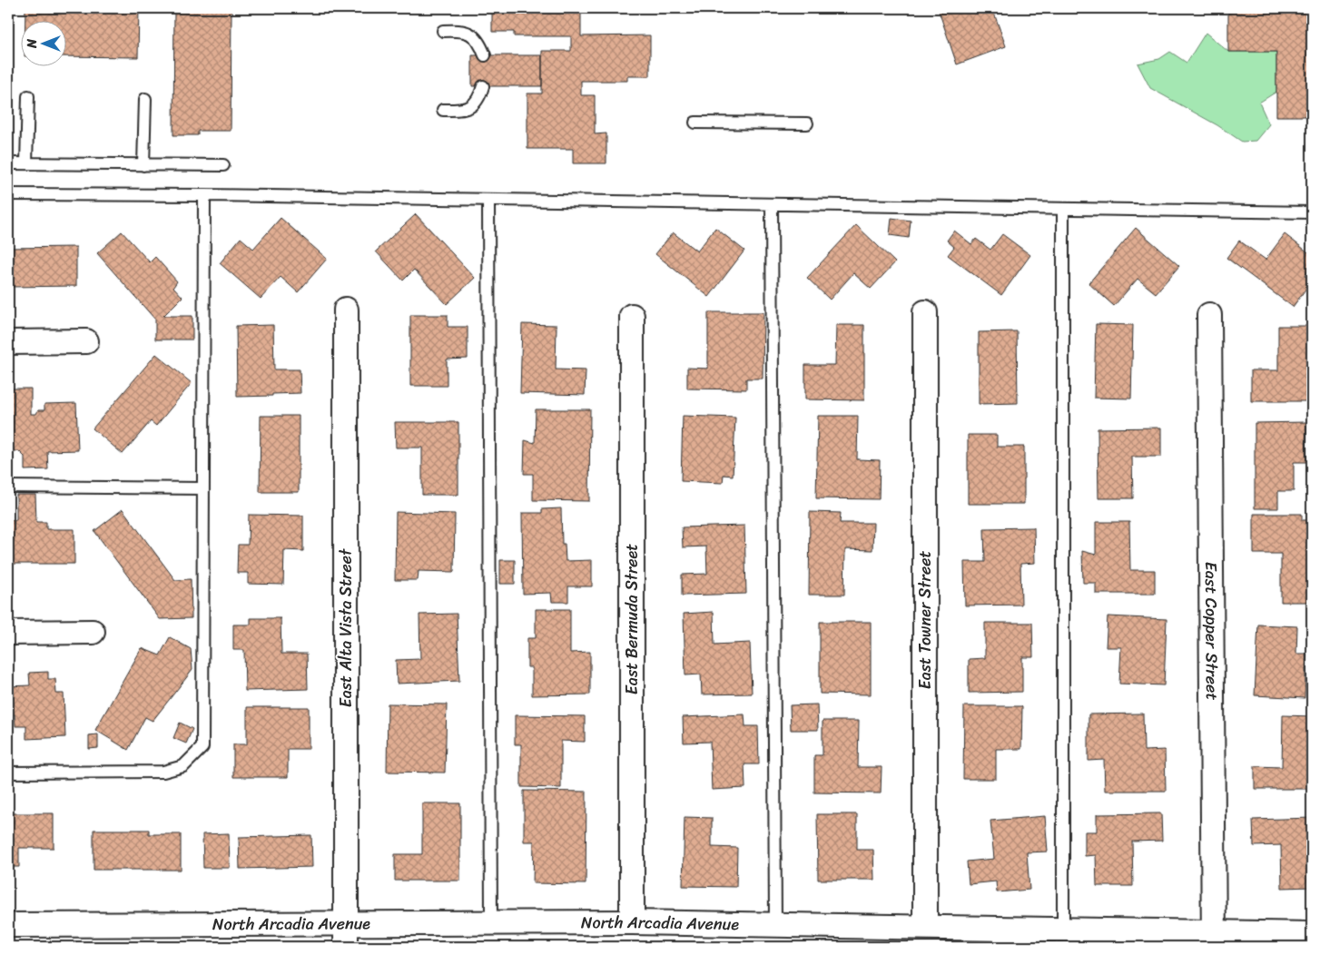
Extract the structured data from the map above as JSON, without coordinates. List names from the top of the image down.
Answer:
{
  "streets": {
    "street": [
      "East Bermuda Street",
      "East Towner Street",
      "East Alta Vista Street",
      "East Copper Street",
      "North Arcadia Avenue"
    ]
  },
  "crossings": [
    ["East Bermuda Street", "North Arcadia Avenue"],
    ["East Towner Street", "North Arcadia Avenue"],
    ["East Alta Vista Street", "North Arcadia Avenue"],
    ["East Copper Street", "North Arcadia Avenue"]
  ],
  "north": "left"
}
